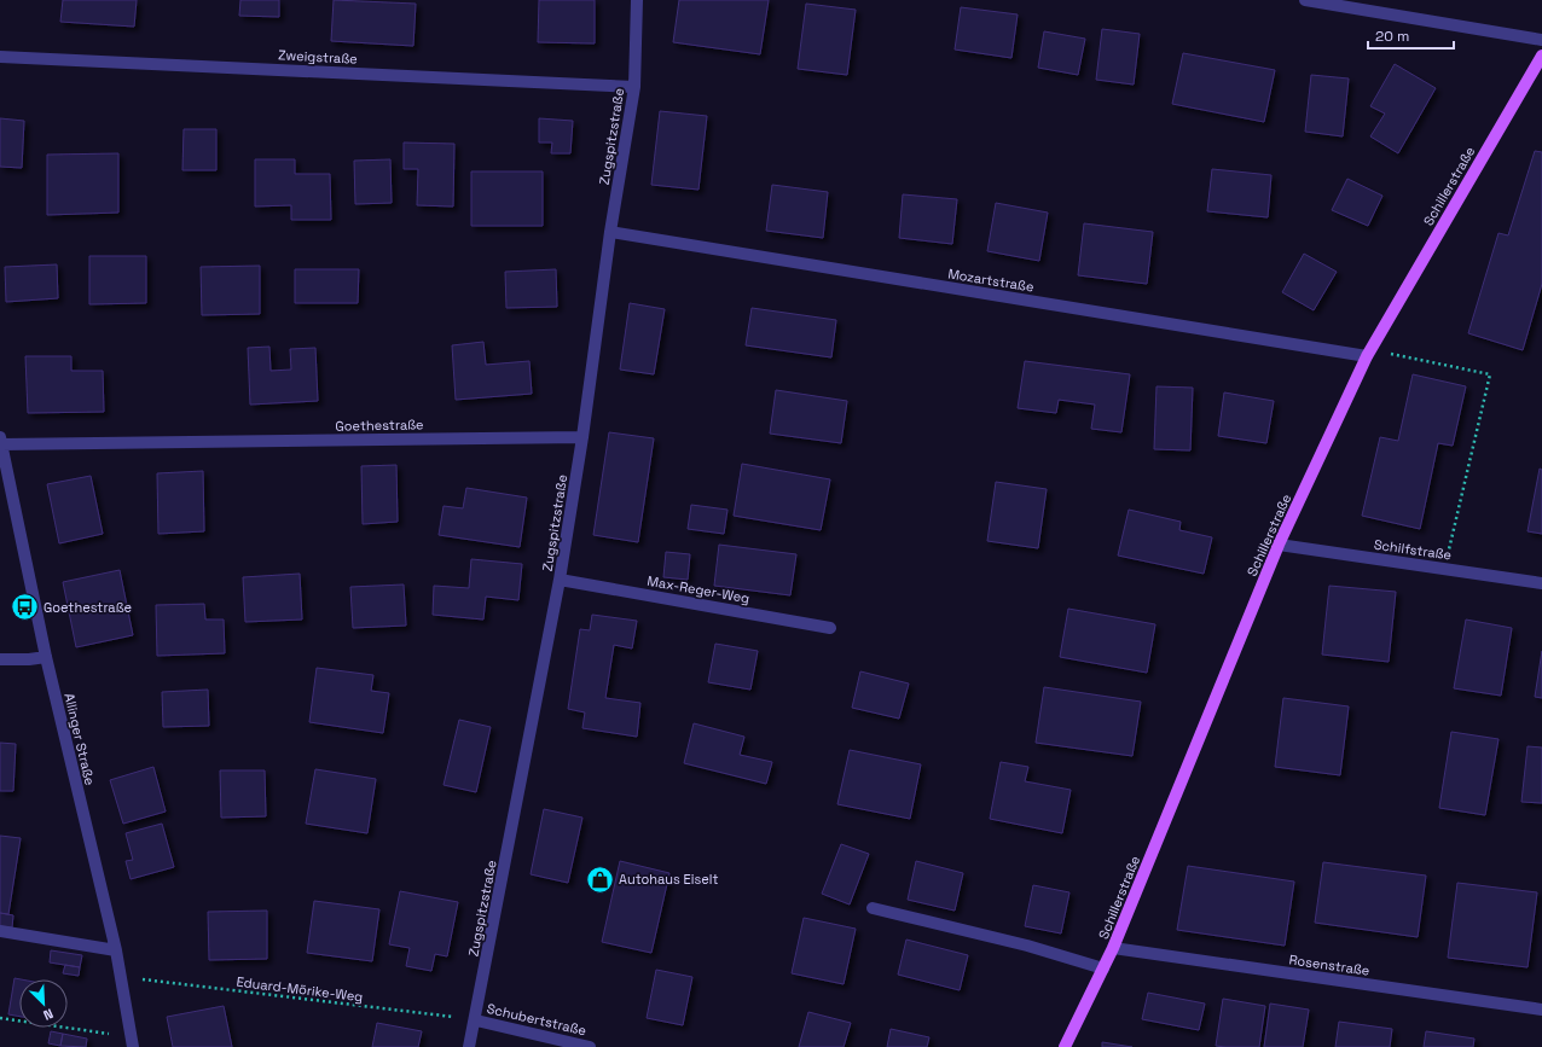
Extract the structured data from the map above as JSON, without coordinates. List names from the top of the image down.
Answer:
{
  "streets": {
    "main road": ["Schillerstraße"],
    "street": [
      "Zweigstraße",
      "Zugspitzstraße",
      "Mozartstraße",
      "Goethestraße",
      "Schilfstraße",
      "Max-Reger-Weg",
      "Allinger Straße",
      "Rosenstraße",
      "Schubertstraße"
    ],
    "path": ["Eduard-Mörike-Weg"]
  },
  "crossings": [
    ["Zweigstraße", "Zugspitzstraße"],
    ["Zugspitzstraße", "Mozartstraße"],
    ["Zugspitzstraße", "Goethestraße"],
    ["Zugspitzstraße", "Max-Reger-Weg"],
    ["Zugspitzstraße", "Eduard-Mörike-Weg"],
    ["Zugspitzstraße", "Schubertstraße"],
    ["Schillerstraße", "Mozartstraße"],
    ["Schillerstraße", "Schilfstraße"],
    ["Schillerstraße", "Rosenstraße"],
    ["Goethestraße", "Allinger Straße"],
    ["Allinger Straße", "Eduard-Mörike-Weg"],
    ["Eduard-Mörike-Weg", "Schubertstraße"]
  ],
  "places": {
    "bus stop": ["Goethestraße"],
    "shop": ["Autohaus Eiselt"]
  },
  "scale_bar": "20 m",
  "north": "bottom right"
}
